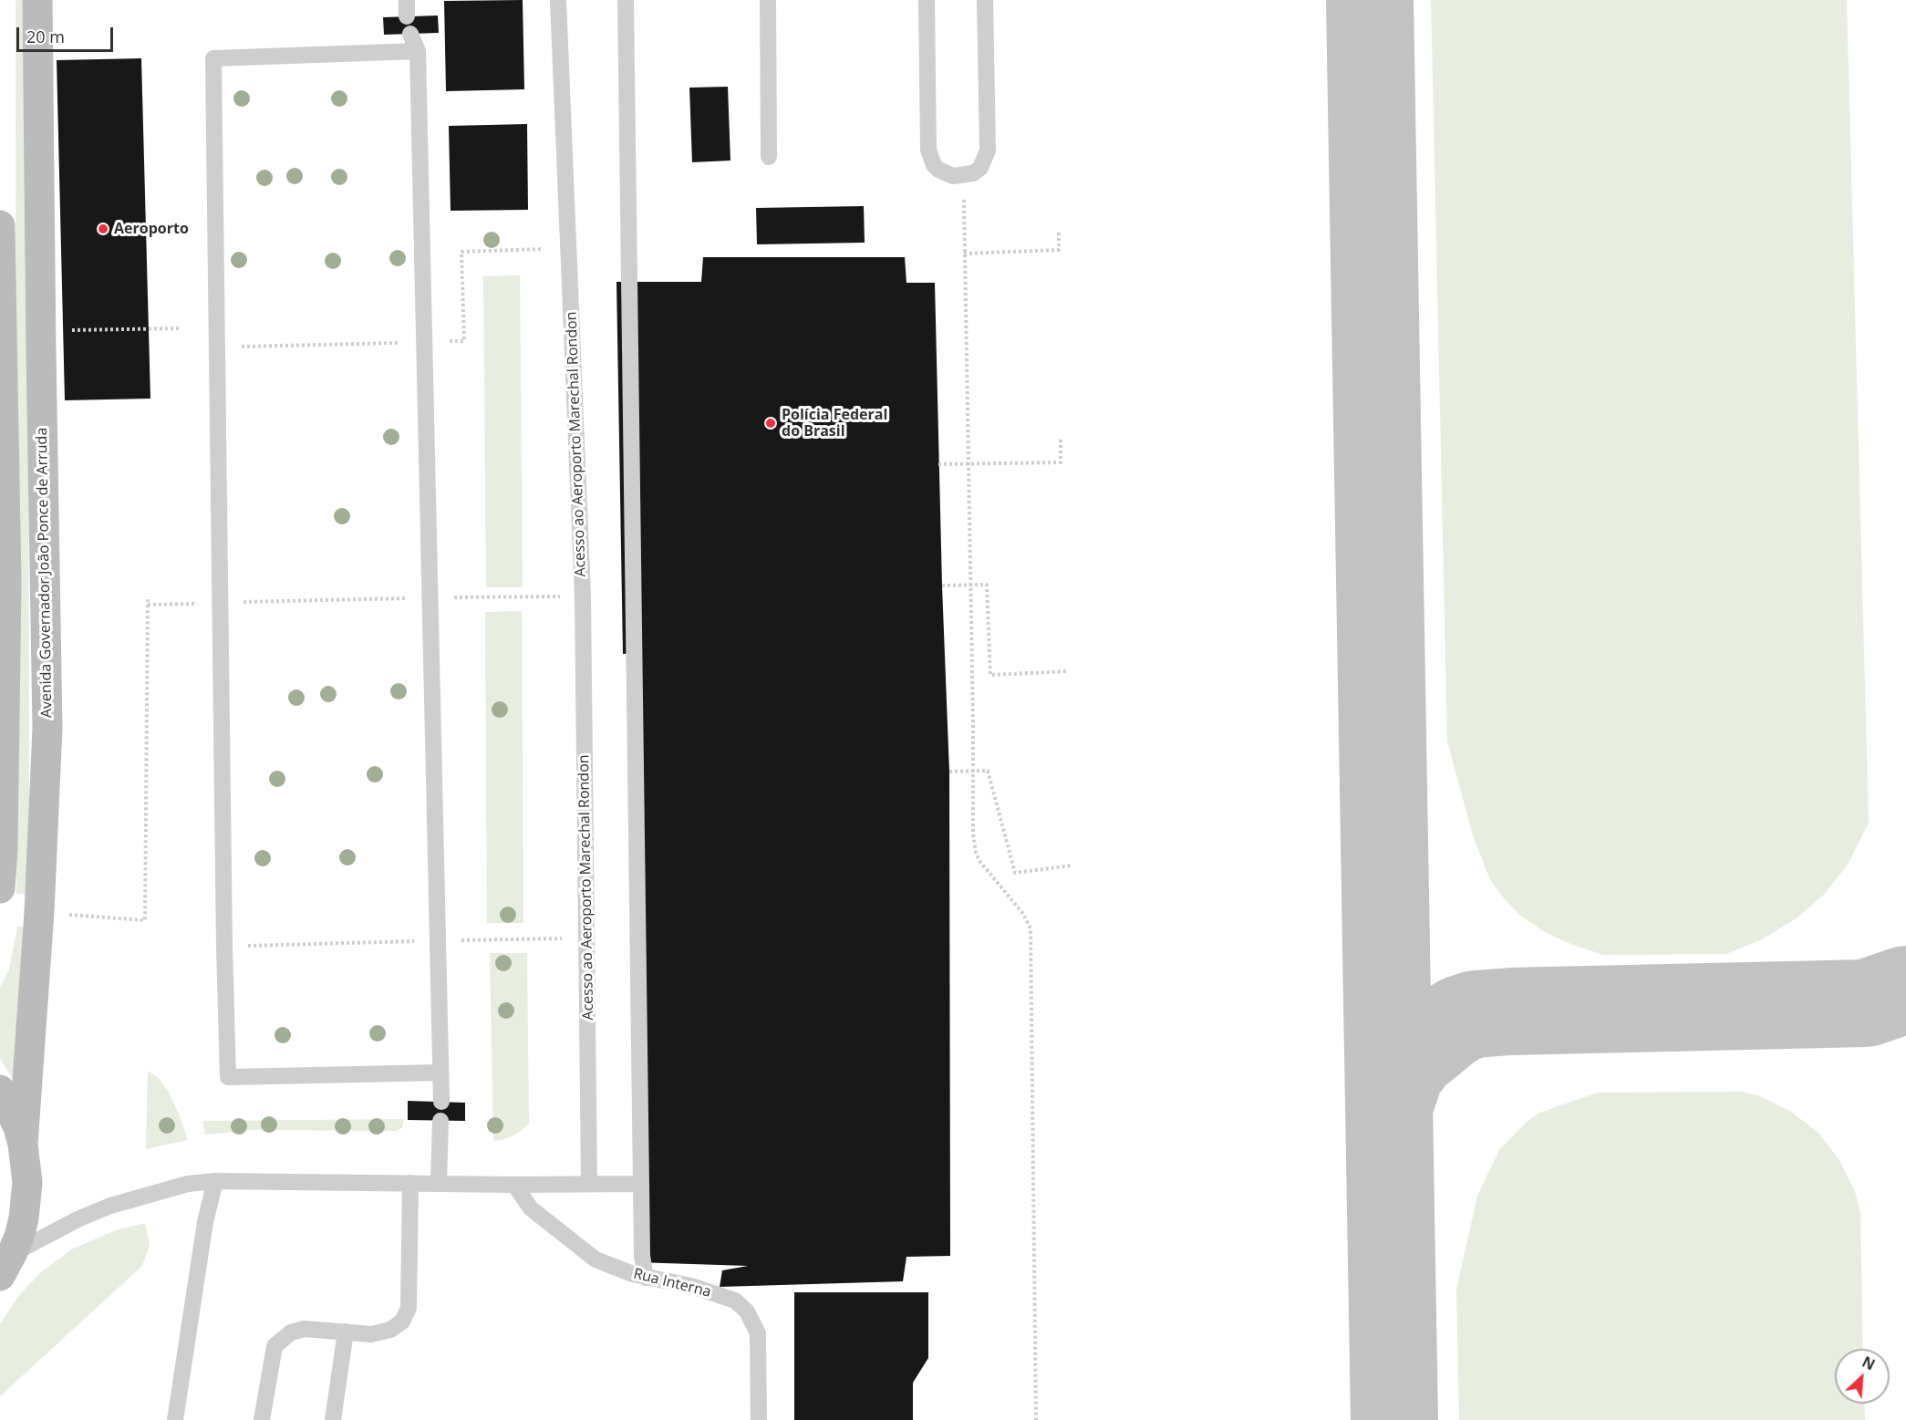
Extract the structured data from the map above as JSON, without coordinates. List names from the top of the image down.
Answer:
{
  "streets": {
    "main road": ["Avenida Governador João Ponce de Arruda"],
    "lane": ["Acesso ao Aeroporto Marechal Rondon", "Rua Interna"]
  },
  "places": ["Aeroporto", "Polícia Federal do Brasil"],
  "scale_bar": "20 m",
  "north": "top right"
}
